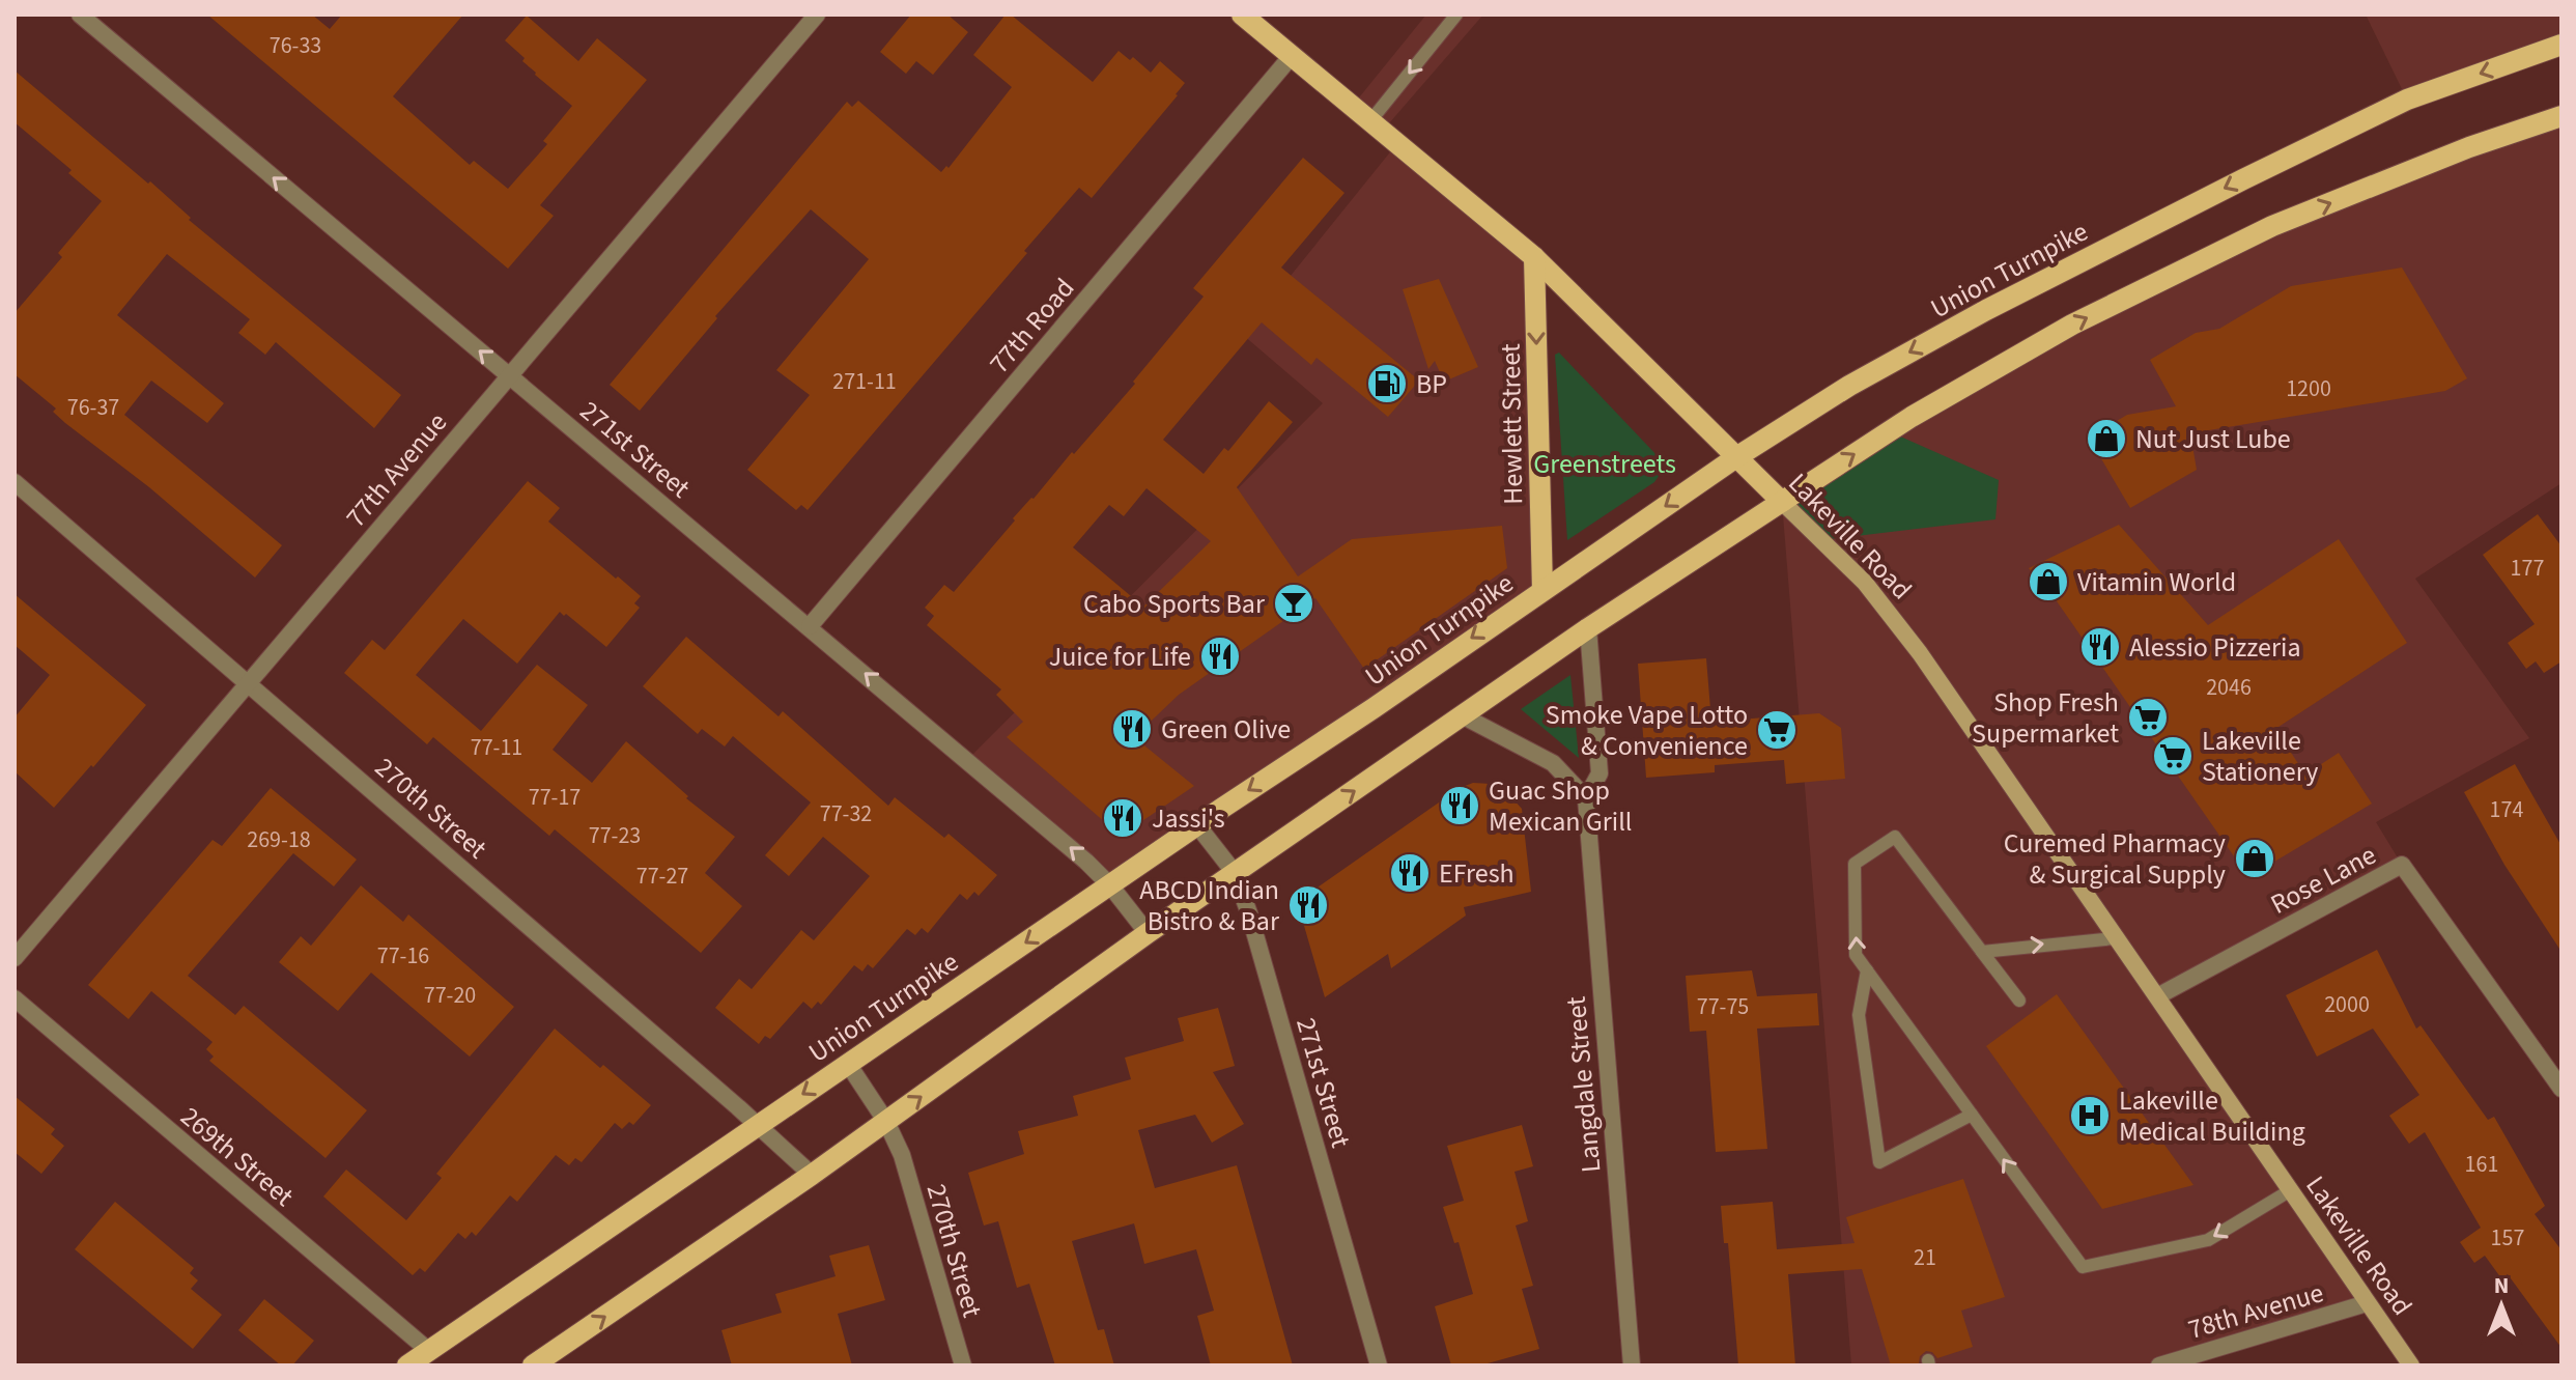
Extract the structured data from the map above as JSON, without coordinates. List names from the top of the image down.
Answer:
{
  "streets": {
    "main road": ["Union Turnpike", "Hewlett Street", "Lakeville Road"],
    "street": [
      "77th Road",
      "271st Street",
      "77th Avenue",
      "270th Street",
      "Rose Lane",
      "Langdale Street",
      "269th Street",
      "78th Avenue"
    ]
  },
  "crossings": [
    ["Union Turnpike", "Hewlett Street"],
    ["Union Turnpike", "271st Street"],
    ["Union Turnpike", "Lakeville Road"],
    ["Union Turnpike", "270th Street"],
    ["Union Turnpike", "269th Street"],
    ["77th Road", "271st Street"],
    ["77th Road", "Lakeville Road"],
    ["Hewlett Street", "Lakeville Road"],
    ["271st Street", "77th Avenue"],
    ["77th Avenue", "270th Street"],
    ["Lakeville Road", "Rose Lane"],
    ["Lakeville Road", "78th Avenue"]
  ],
  "one_way": ["Hewlett Street", "271st Street"],
  "parks": ["Greenstreets"],
  "places": {
    "fuel station": ["BP"],
    "shop": ["Nut Just Lube", "Vitamin World", "Curemed Pharmacy & Surgical Supply"],
    "bar": ["Cabo Sports Bar"],
    "restaurant": [
      "Alessio Pizzeria",
      "Juice for Life",
      "Green Olive",
      "Guac Shop Mexican Grill",
      "Jassi's",
      "EFresh",
      "ABCD Indian Bistro & Bar"
    ],
    "supermarket": ["Shop Fresh Supermarket", "Smoke Vape Lotto & Convenience", "Lakeville Stationery"],
    "hospital": ["Lakeville Medical Building"]
  },
  "house_numbers": [
    "76-33",
    "271-11",
    "1200",
    "76-37",
    "177",
    "2046",
    "77-11",
    "77-17",
    "174",
    "77-32",
    "77-23",
    "269-18",
    "77-27",
    "77-16",
    "77-20",
    "2000",
    "77-75",
    "161",
    "157",
    "21"
  ],
  "north": "top"
}
